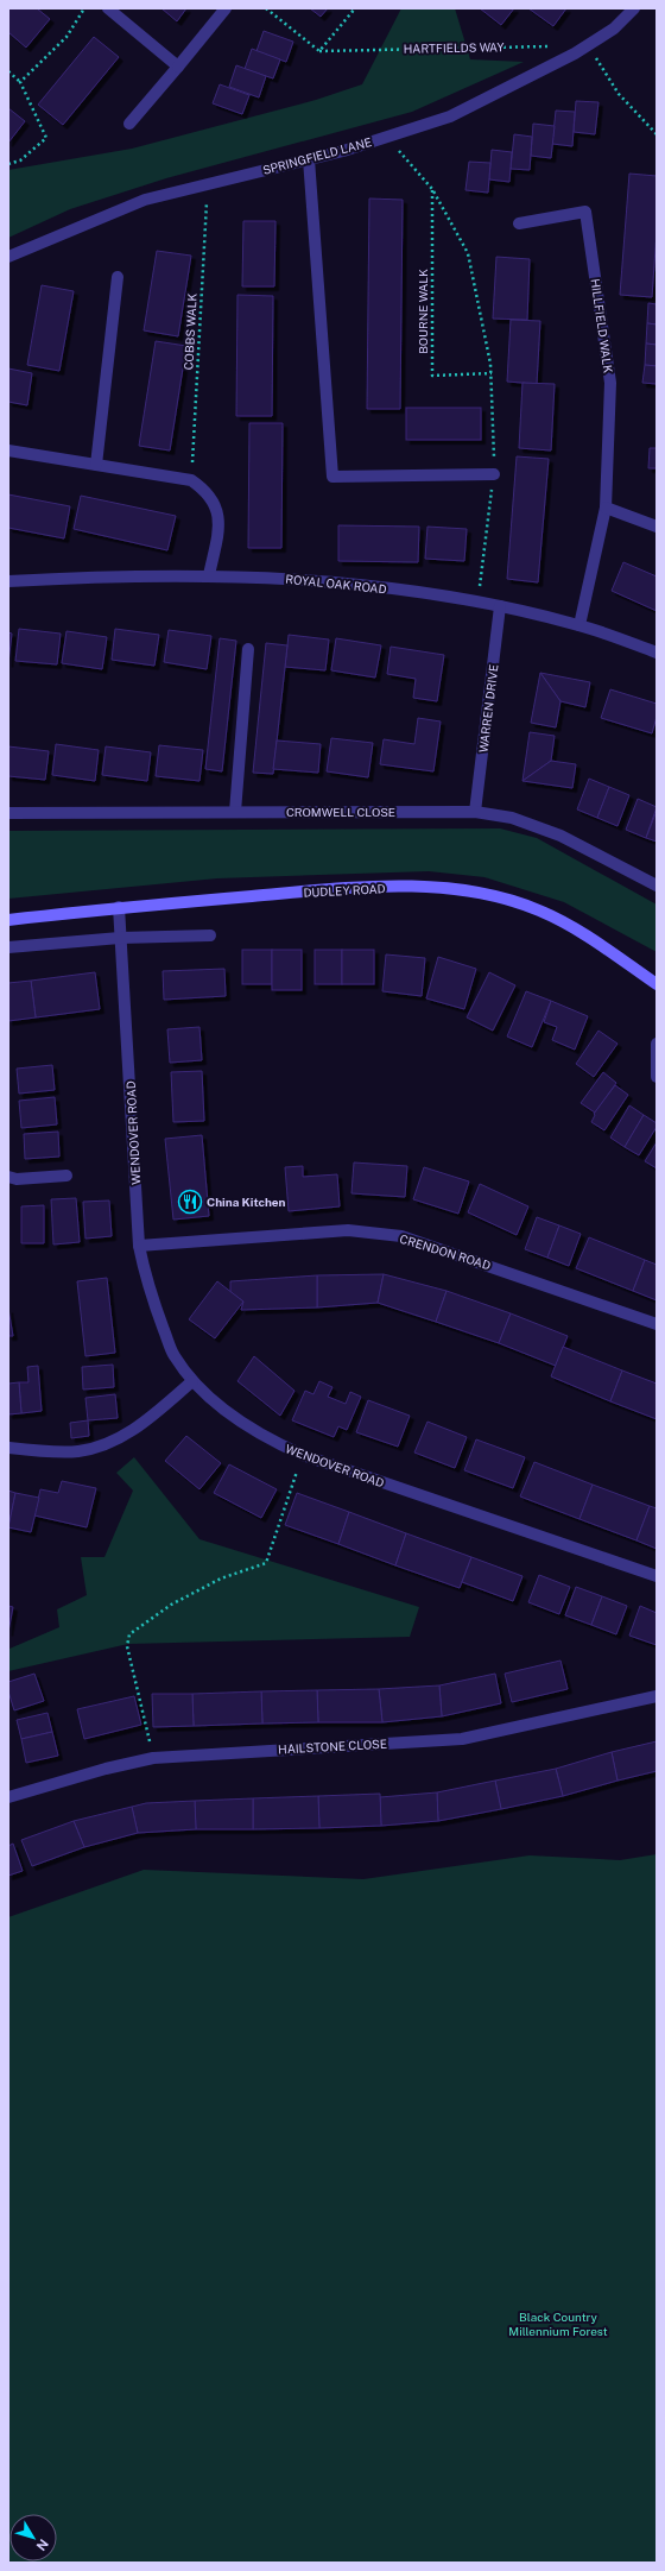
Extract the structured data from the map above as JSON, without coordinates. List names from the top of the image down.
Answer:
{
  "streets": {
    "main road": ["DUDLEY ROAD"],
    "street": [
      "SPRINGFIELD LANE",
      "HILLFIELD WALK",
      "ROYAL OAK ROAD",
      "WARREN DRIVE",
      "CROMWELL CLOSE",
      "WENDOVER ROAD",
      "CRENDON ROAD",
      "HAILSTONE CLOSE"
    ],
    "path": ["HARTFIELDS WAY", "BOURNE WALK", "COBBS WALK"]
  },
  "crossings": [
    ["SPRINGFIELD LANE", "COBBS WALK"],
    ["HILLFIELD WALK", "ROYAL OAK ROAD"],
    ["ROYAL OAK ROAD", "WARREN DRIVE"],
    ["WARREN DRIVE", "CROMWELL CLOSE"],
    ["DUDLEY ROAD", "WENDOVER ROAD"],
    ["WENDOVER ROAD", "CRENDON ROAD"]
  ],
  "parks": ["Black Country Millennium Forest"],
  "places": {
    "restaurant": ["China Kitchen"]
  },
  "north": "bottom right"
}
